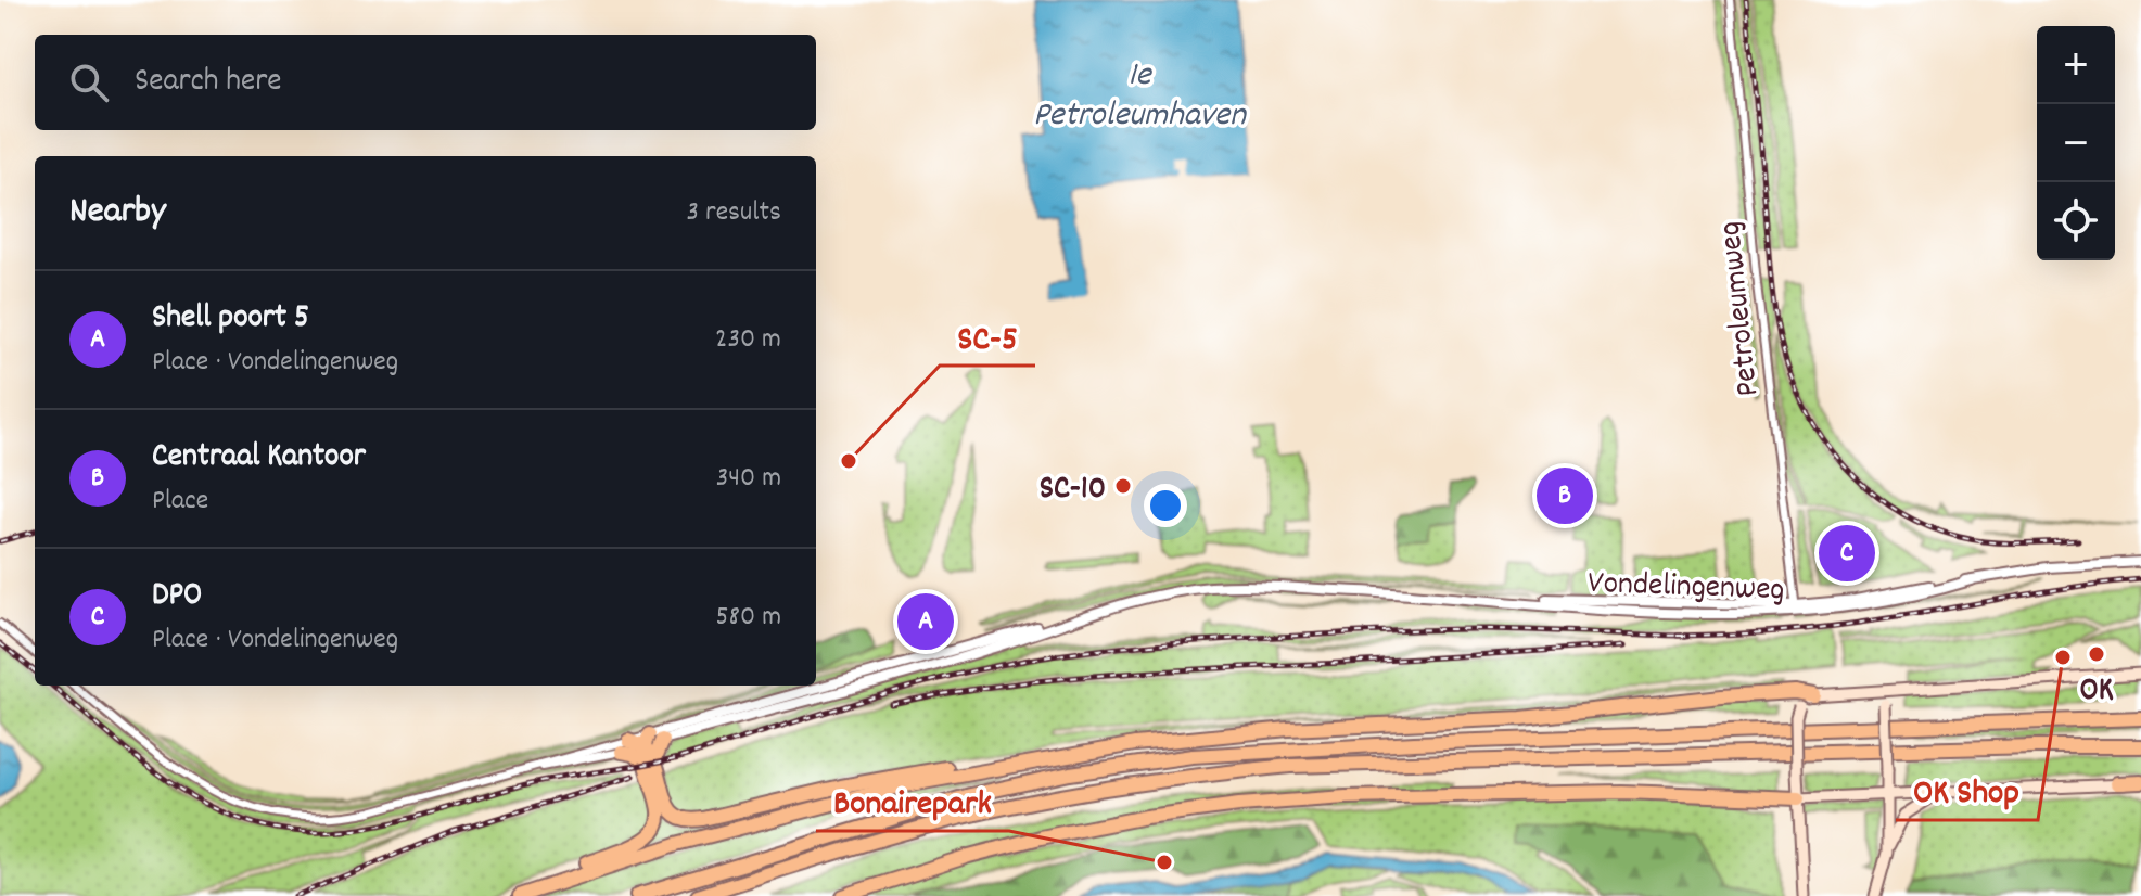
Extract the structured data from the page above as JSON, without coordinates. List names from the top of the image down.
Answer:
{
  "streets": {
    "street": ["Petroleumweg", "Vondelingenweg"]
  },
  "crossings": [
    ["Petroleumweg", "Vondelingenweg"]
  ],
  "water": ["1e Petroleumhaven"],
  "places": [
    "SC-5",
    "SC-10",
    "OK",
    "OK Shop",
    "Bonairepark"
  ],
  "page": {
    "map_buttons": ["+", "−"],
    "search": "Search here",
    "heading": ["Nearby", "3 results"],
    "list": [
      {
        "mark": "A",
        "name": "Shell poort 5",
        "note": "Place · Vondelingenweg",
        "value": "230 m"
      },
      {
        "mark": "B",
        "name": "Centraal Kantoor",
        "note": "Place",
        "value": "340 m"
      },
      {
        "mark": "C",
        "name": "DPO",
        "note": "Place · Vondelingenweg",
        "value": "580 m"
      }
    ],
    "pins": ["B", "C", "A"]
  }
}
